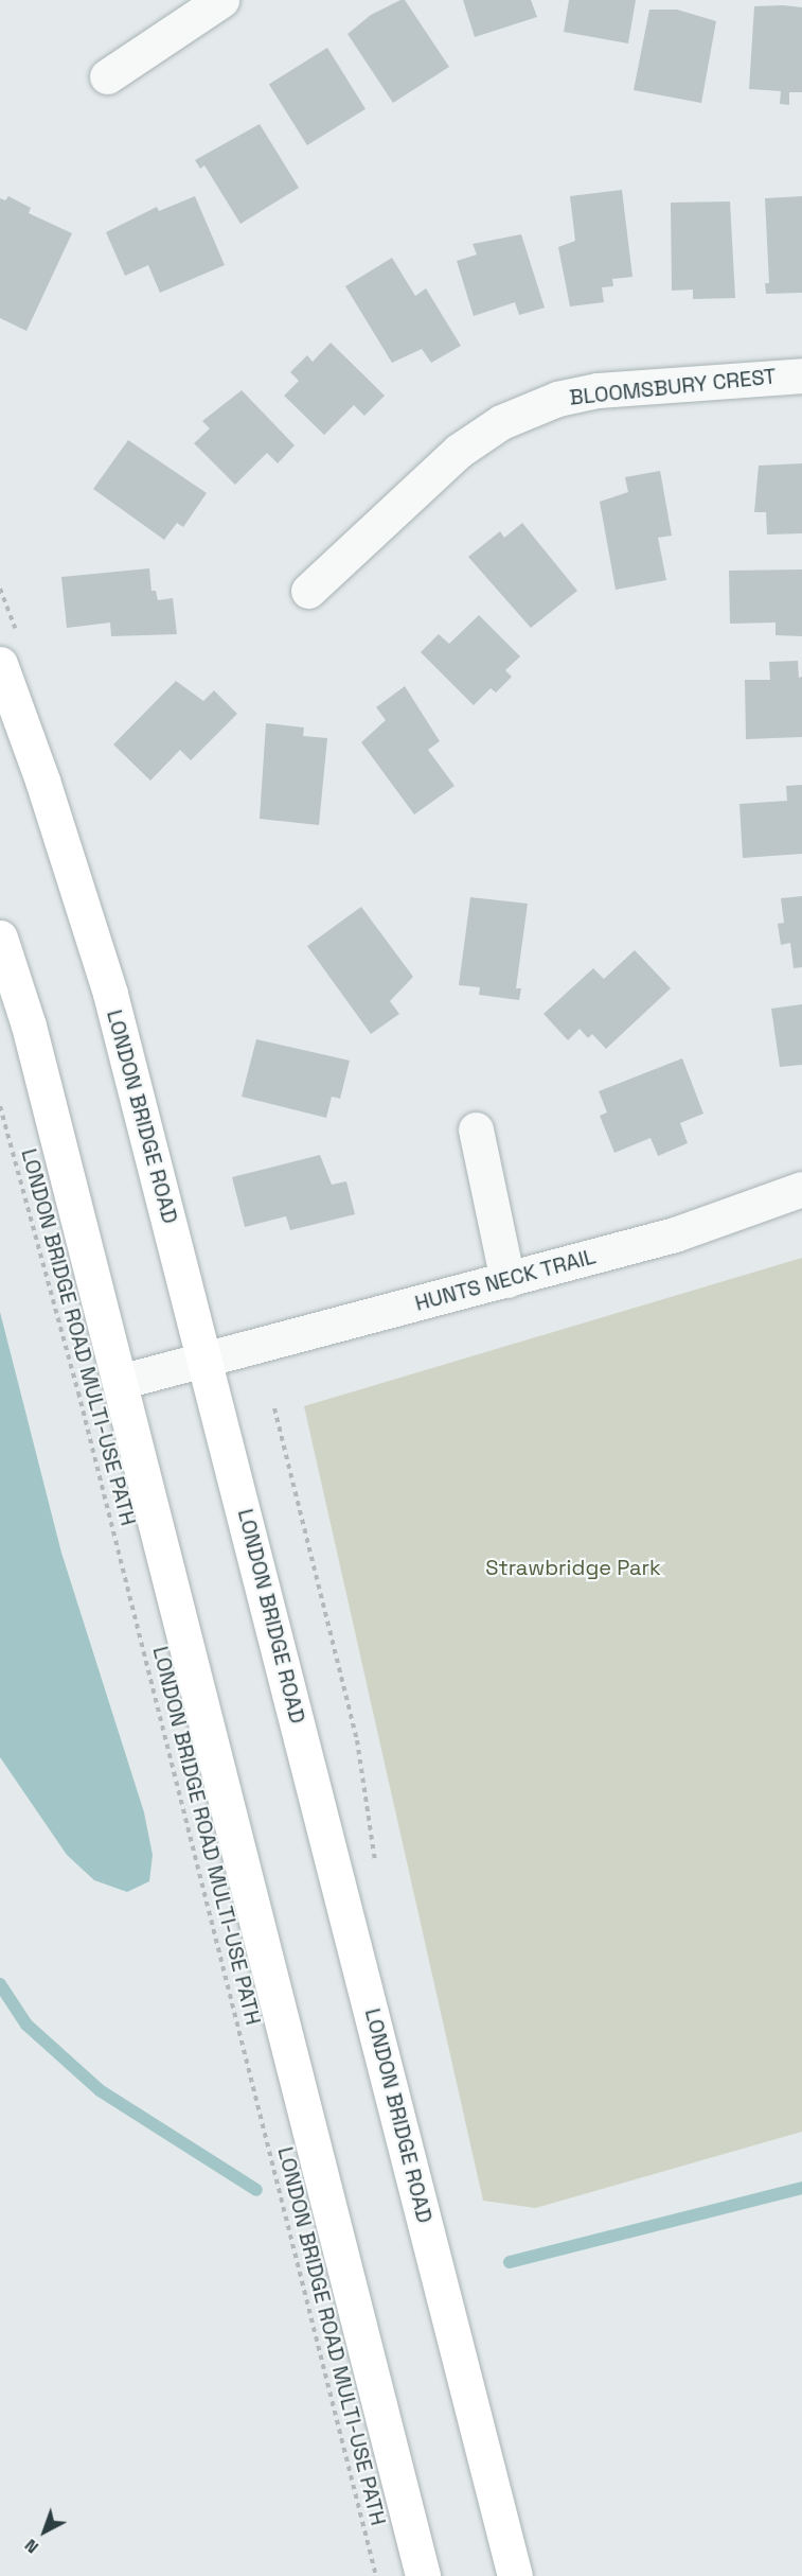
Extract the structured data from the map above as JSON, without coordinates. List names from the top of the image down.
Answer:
{
  "streets": {
    "main road": ["LONDON BRIDGE ROAD"],
    "street": ["BLOOMSBURY CREST", "HUNTS NECK TRAIL"],
    "path": ["LONDON BRIDGE ROAD MULTI-USE PATH"]
  },
  "crossings": [
    ["LONDON BRIDGE ROAD", "HUNTS NECK TRAIL"]
  ],
  "parks": ["Strawbridge Park"],
  "north": "bottom left"
}
